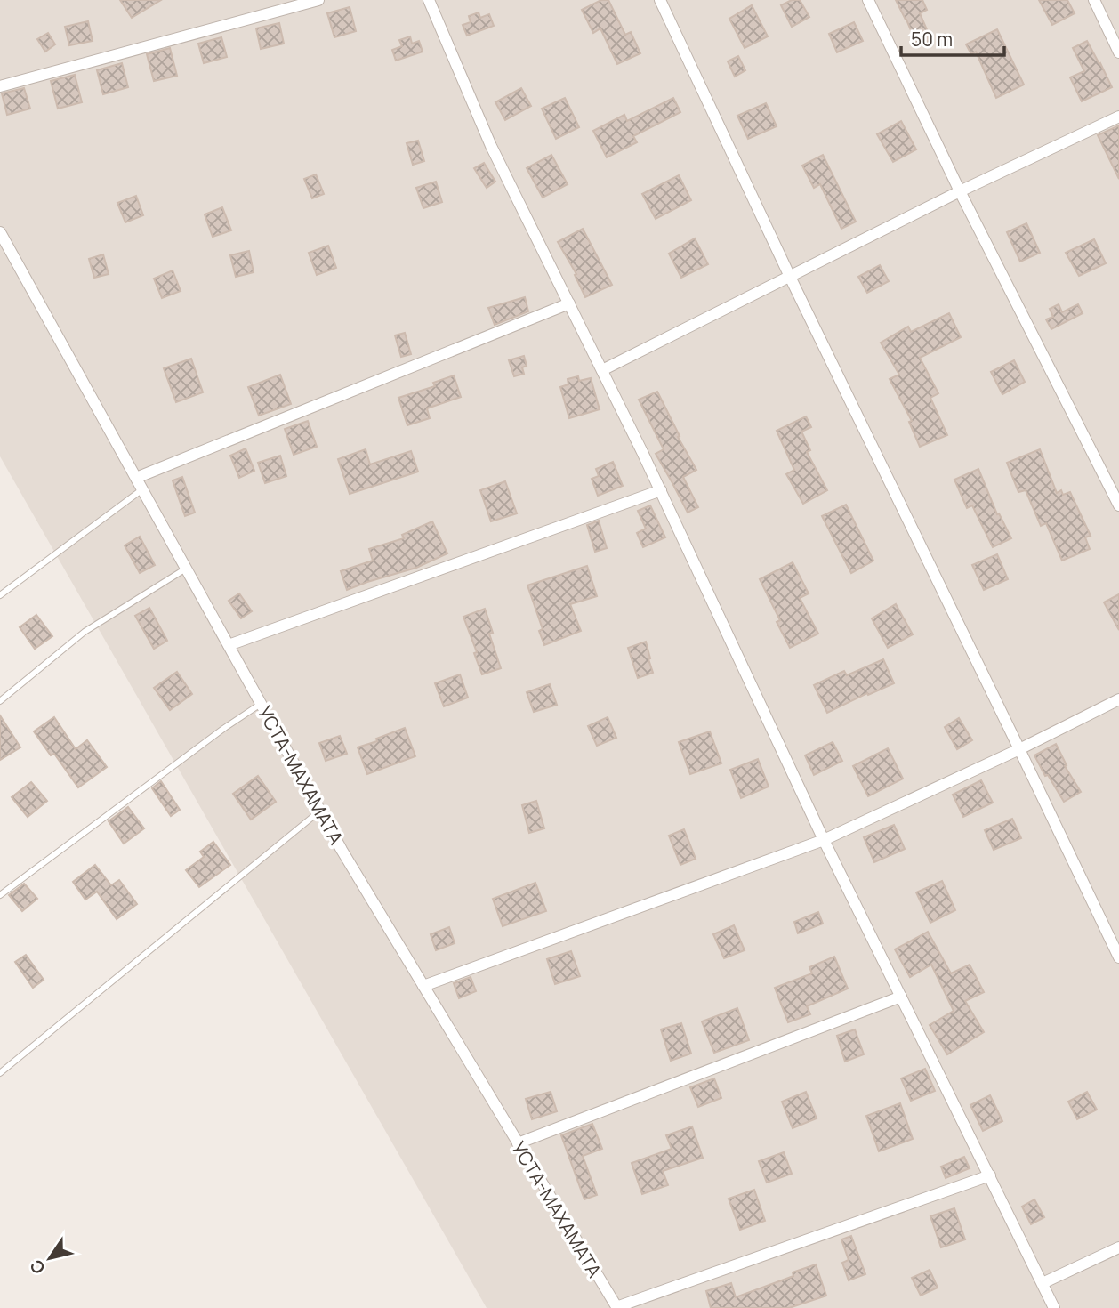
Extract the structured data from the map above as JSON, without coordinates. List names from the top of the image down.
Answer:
{
  "streets": {
    "street": ["УСТА-МАХАМАТА"]
  },
  "scale_bar": "50 m",
  "north": "bottom left"
}
